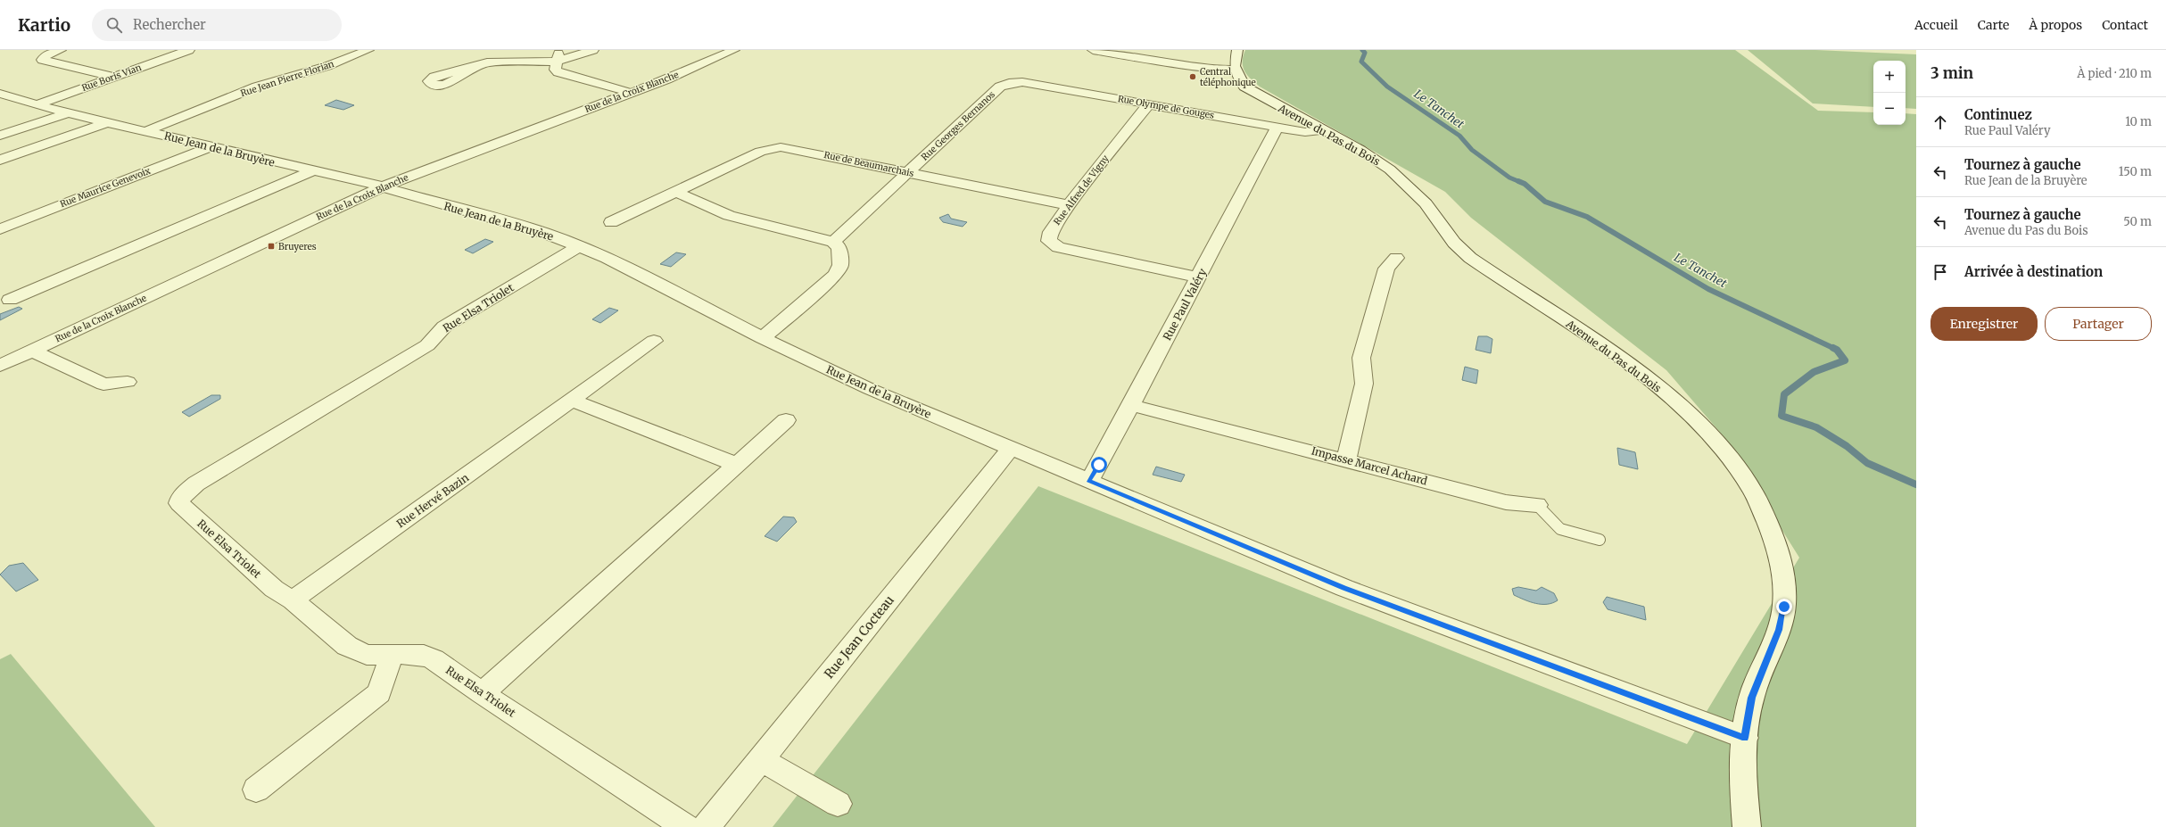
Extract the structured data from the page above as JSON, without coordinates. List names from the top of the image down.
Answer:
{
  "streets": {
    "street": [
      "Rue Boris Vian",
      "Rue Jean Pierre Florian",
      "Rue de la Croix Blanche",
      "Rue Olympe de Gouges",
      "Rue Georges Bernanos",
      "Avenue du Pas du Bois",
      "Rue Jean de la Bruyère",
      "Rue de Beaumarchais",
      "Rue Maurice Genevoix",
      "Rue Alfred de Vigny",
      "Rue Paul Valéry",
      "Rue Elsa Triolet",
      "Impasse Marcel Achard",
      "Rue Hervé Bazin",
      "Rue Jean Cocteau"
    ]
  },
  "crossings": [
    ["Rue Boris Vian", "Rue Jean de la Bruyère"],
    ["Rue Jean Pierre Florian", "Rue Jean de la Bruyère"],
    ["Rue de la Croix Blanche", "Rue Jean de la Bruyère"],
    ["Rue Olympe de Gouges", "Rue Georges Bernanos"],
    ["Rue Olympe de Gouges", "Avenue du Pas du Bois"],
    ["Rue Olympe de Gouges", "Rue Alfred de Vigny"],
    ["Rue Olympe de Gouges", "Rue Paul Valéry"],
    ["Rue Georges Bernanos", "Rue de Beaumarchais"],
    ["Avenue du Pas du Bois", "Rue Jean de la Bruyère"],
    ["Rue Jean de la Bruyère", "Rue Maurice Genevoix"],
    ["Rue Jean de la Bruyère", "Rue Paul Valéry"],
    ["Rue Jean de la Bruyère", "Rue Elsa Triolet"],
    ["Rue Jean de la Bruyère", "Rue Jean Cocteau"],
    ["Rue de Beaumarchais", "Rue Alfred de Vigny"],
    ["Rue Alfred de Vigny", "Rue Paul Valéry"],
    ["Rue Paul Valéry", "Impasse Marcel Achard"],
    ["Rue Elsa Triolet", "Rue Hervé Bazin"]
  ],
  "water": ["Le Tanchet"],
  "places": {
    "other": ["Central téléphonique"],
    "transit": ["Bruyeres"]
  },
  "page": {
    "header": "Kartio",
    "search": "Rechercher",
    "nav": [
      "Accueil",
      "Carte",
      "À propos",
      "Contact"
    ],
    "heading": ["3 min", "À pied · 210 m"],
    "map_buttons": ["+", "−"],
    "list": [
      ["Continuez", "Rue Paul Valéry", "10 m"],
      ["Tournez à gauche", "Rue Jean de la Bruyère", "150 m"],
      ["Tournez à gauche", "Avenue du Pas du Bois", "50 m"],
      "Arrivée à destination"
    ],
    "buttons": ["Enregistrer", "Partager"]
  }
}
